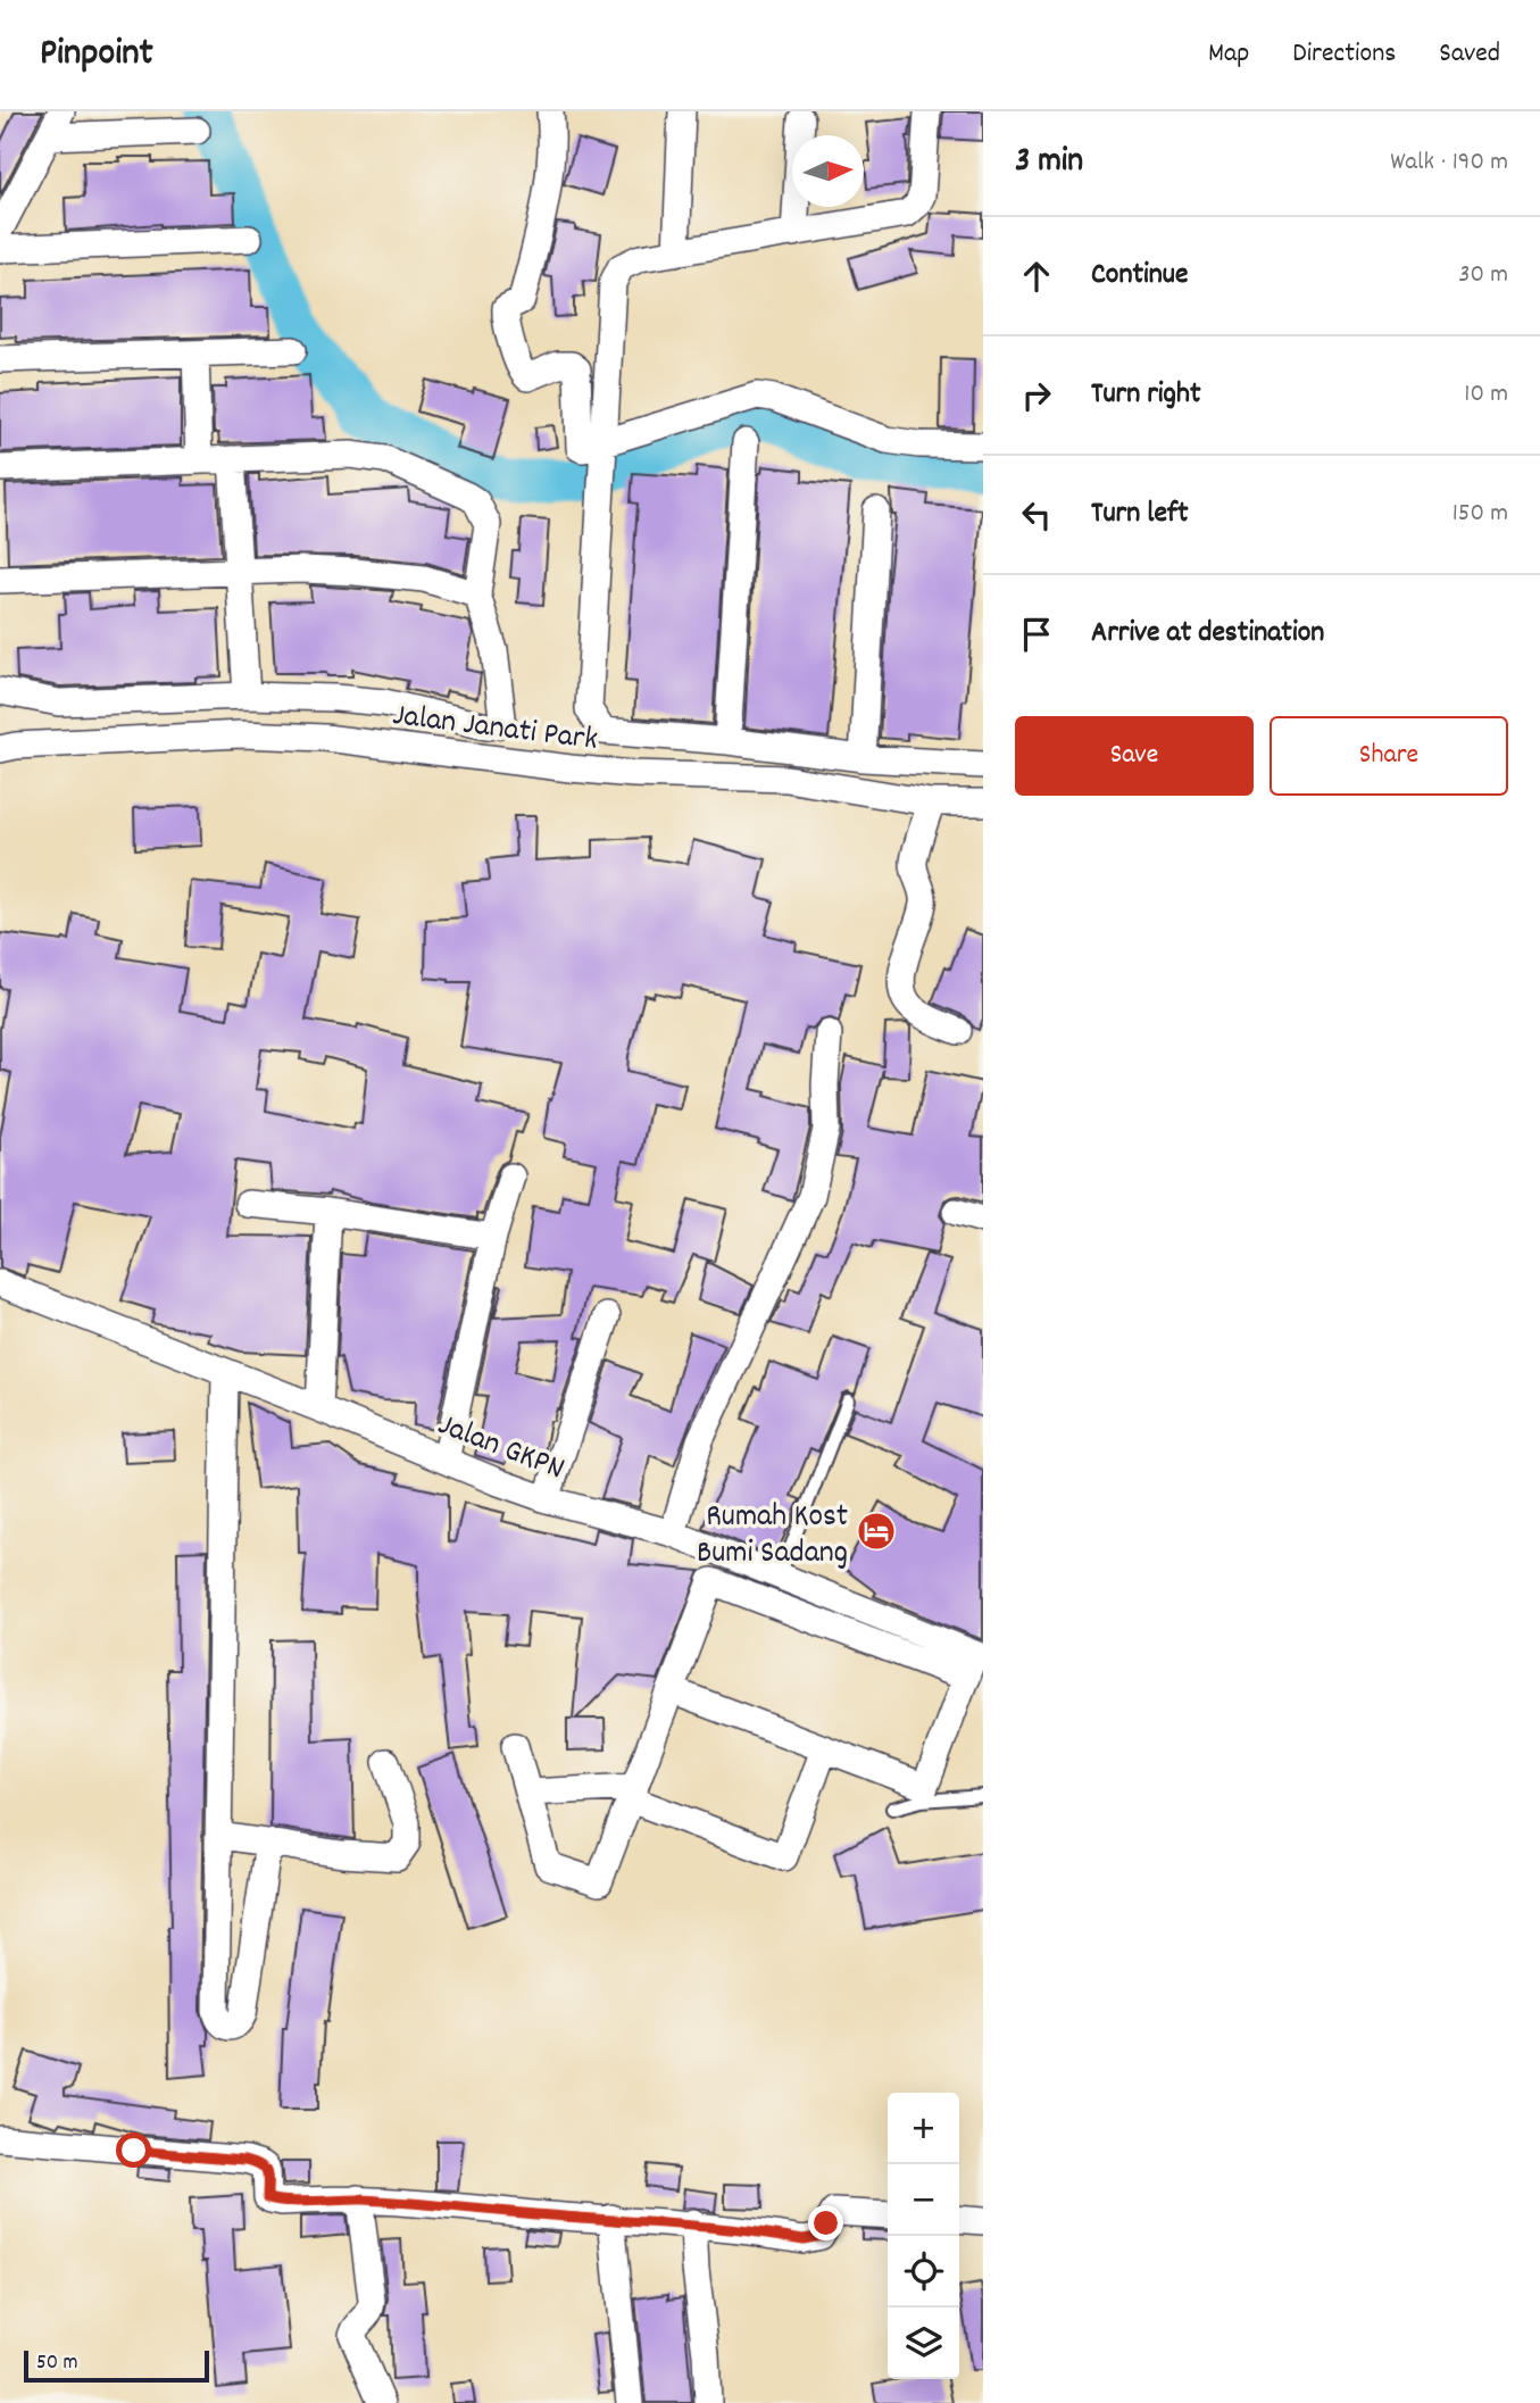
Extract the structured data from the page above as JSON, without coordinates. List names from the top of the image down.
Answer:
{
  "streets": {
    "street": ["Jalan Janati Park", "Jalan GKPN"]
  },
  "places": {
    "hotel": ["Rumah Kost Bumi Sadang"]
  },
  "scale_bar": "50 m",
  "north": "right",
  "page": {
    "header": "Pinpoint",
    "nav": ["Map", "Directions", "Saved"],
    "heading": ["3 min", "Walk · 190 m"],
    "list": [
      ["Continue", "30 m"],
      ["Turn right", "10 m"],
      ["Turn left", "150 m"],
      "Arrive at destination"
    ],
    "buttons": ["Save", "Share"],
    "map_buttons": ["+", "−"],
    "scale": "50 m"
  }
}
